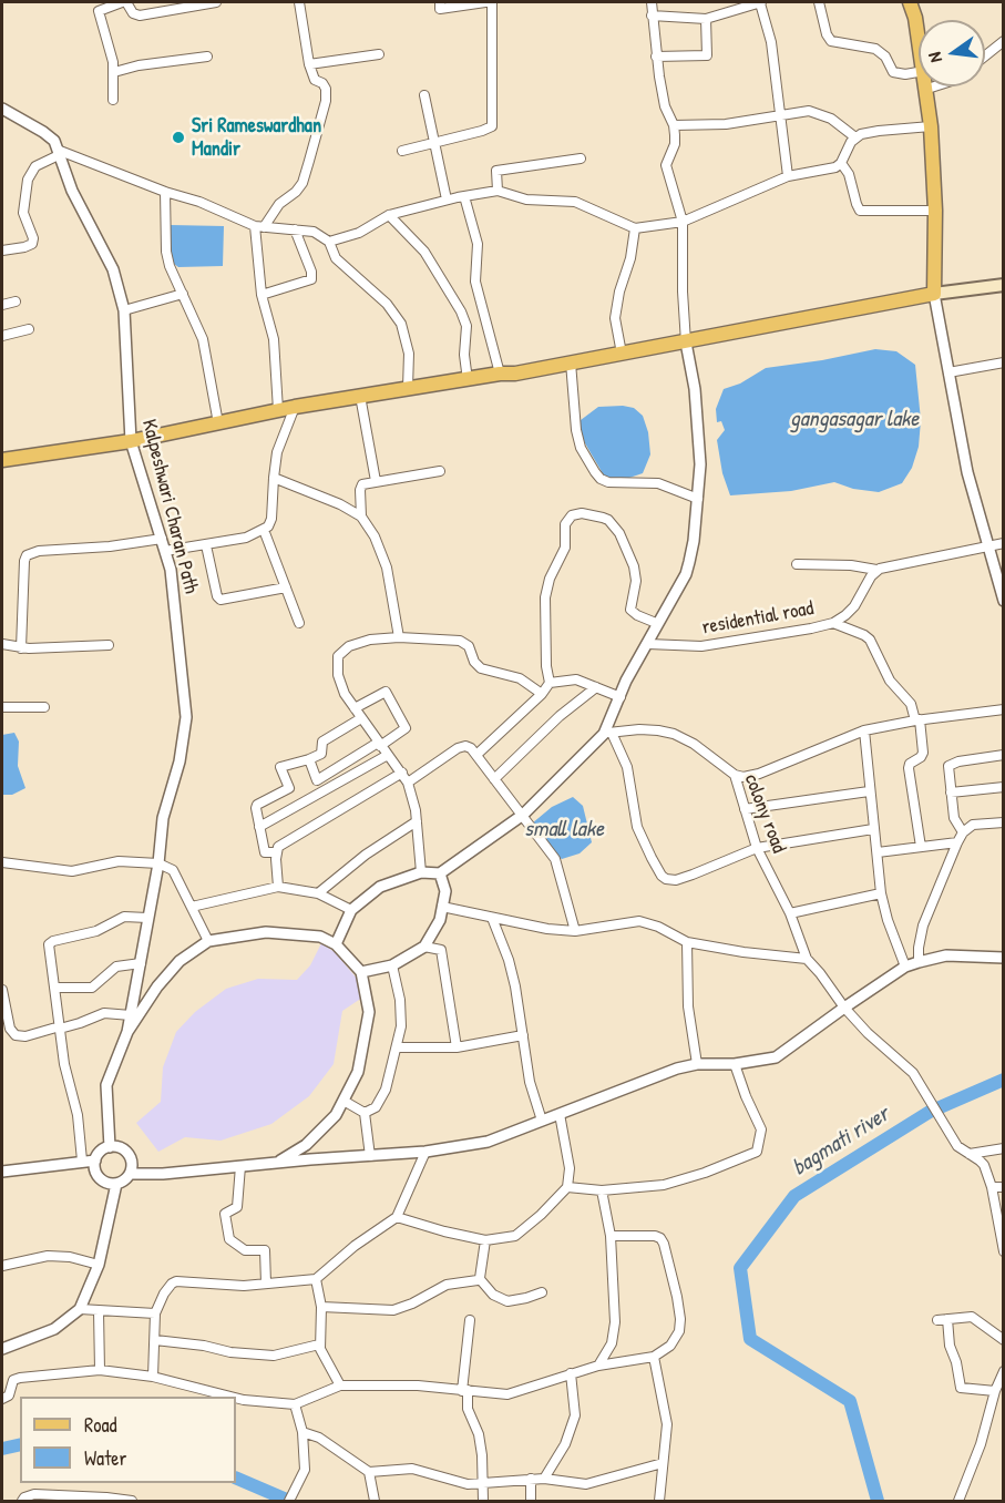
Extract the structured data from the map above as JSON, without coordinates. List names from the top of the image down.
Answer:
{
  "streets": {
    "street": ["Kalpeshwari Charan Path", "residential road", "colony road"]
  },
  "water": ["gangasagar lake", "small lake", "bagmati river"],
  "places": ["Sri Rameswardhan Mandir"],
  "legend": ["Road", "Water"],
  "north": "left"
}
